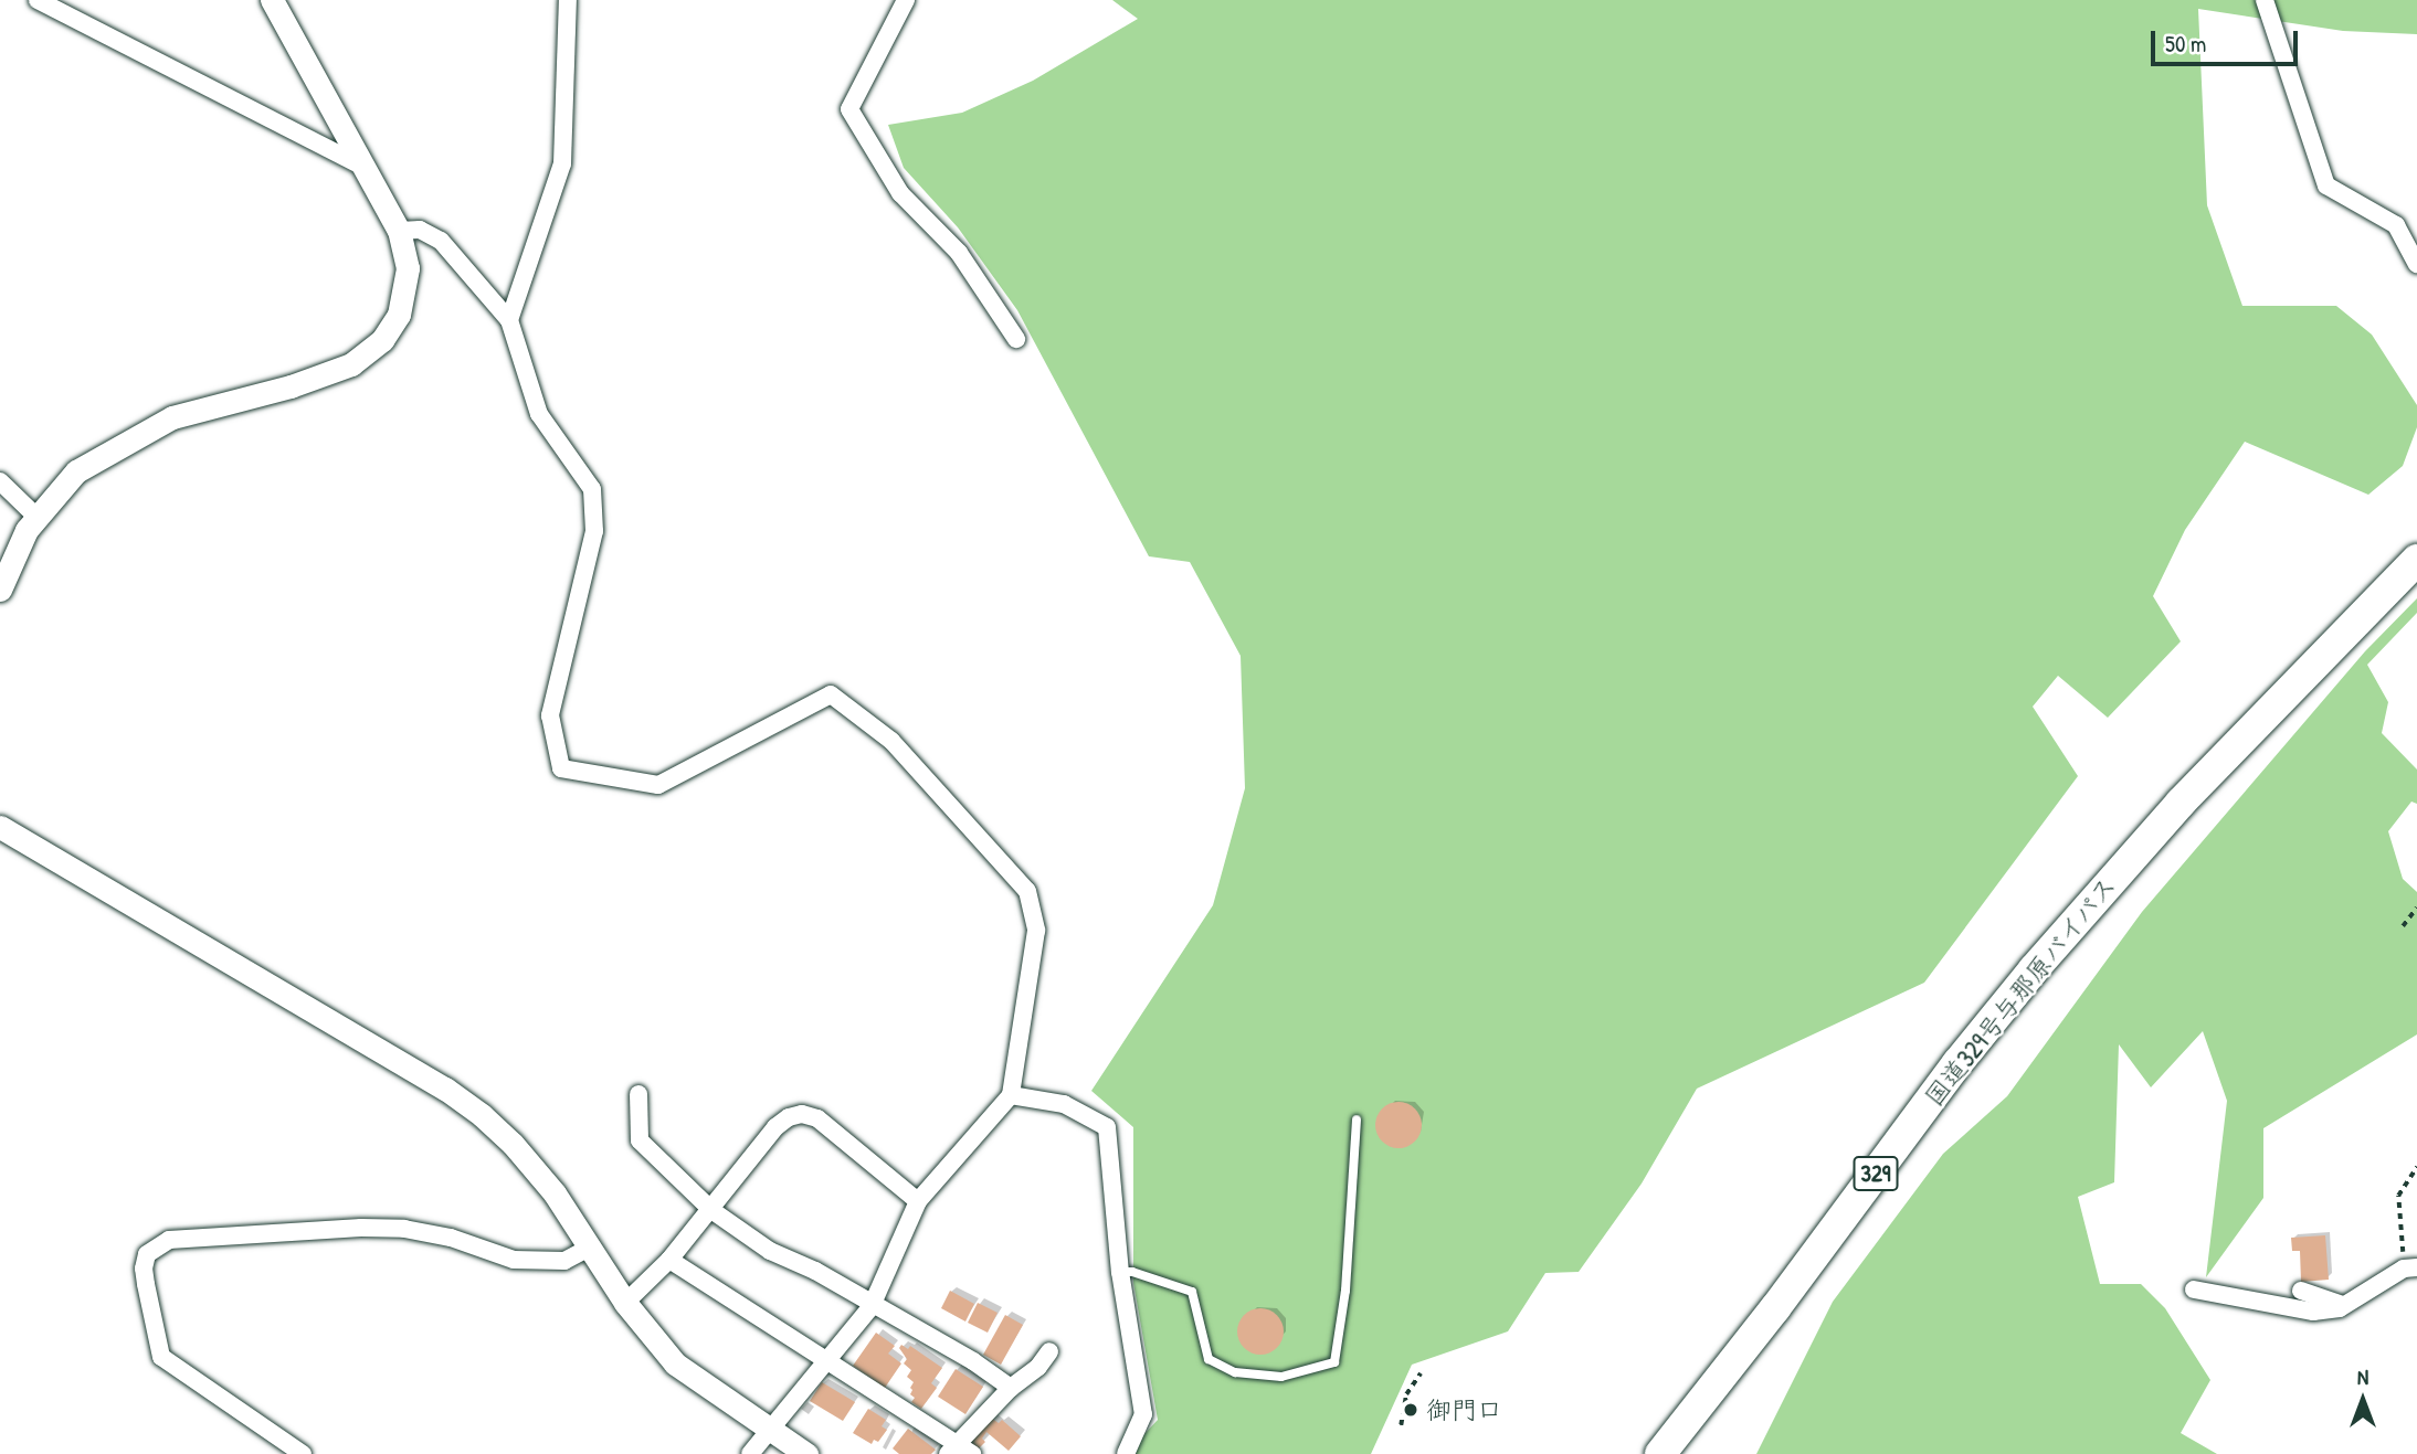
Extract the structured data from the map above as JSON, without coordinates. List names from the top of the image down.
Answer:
{
  "streets": {
    "highway": ["国道329号与那原バイパス", "329"]
  },
  "places": ["御門口"],
  "scale_bar": "50 m",
  "north": "top"
}
